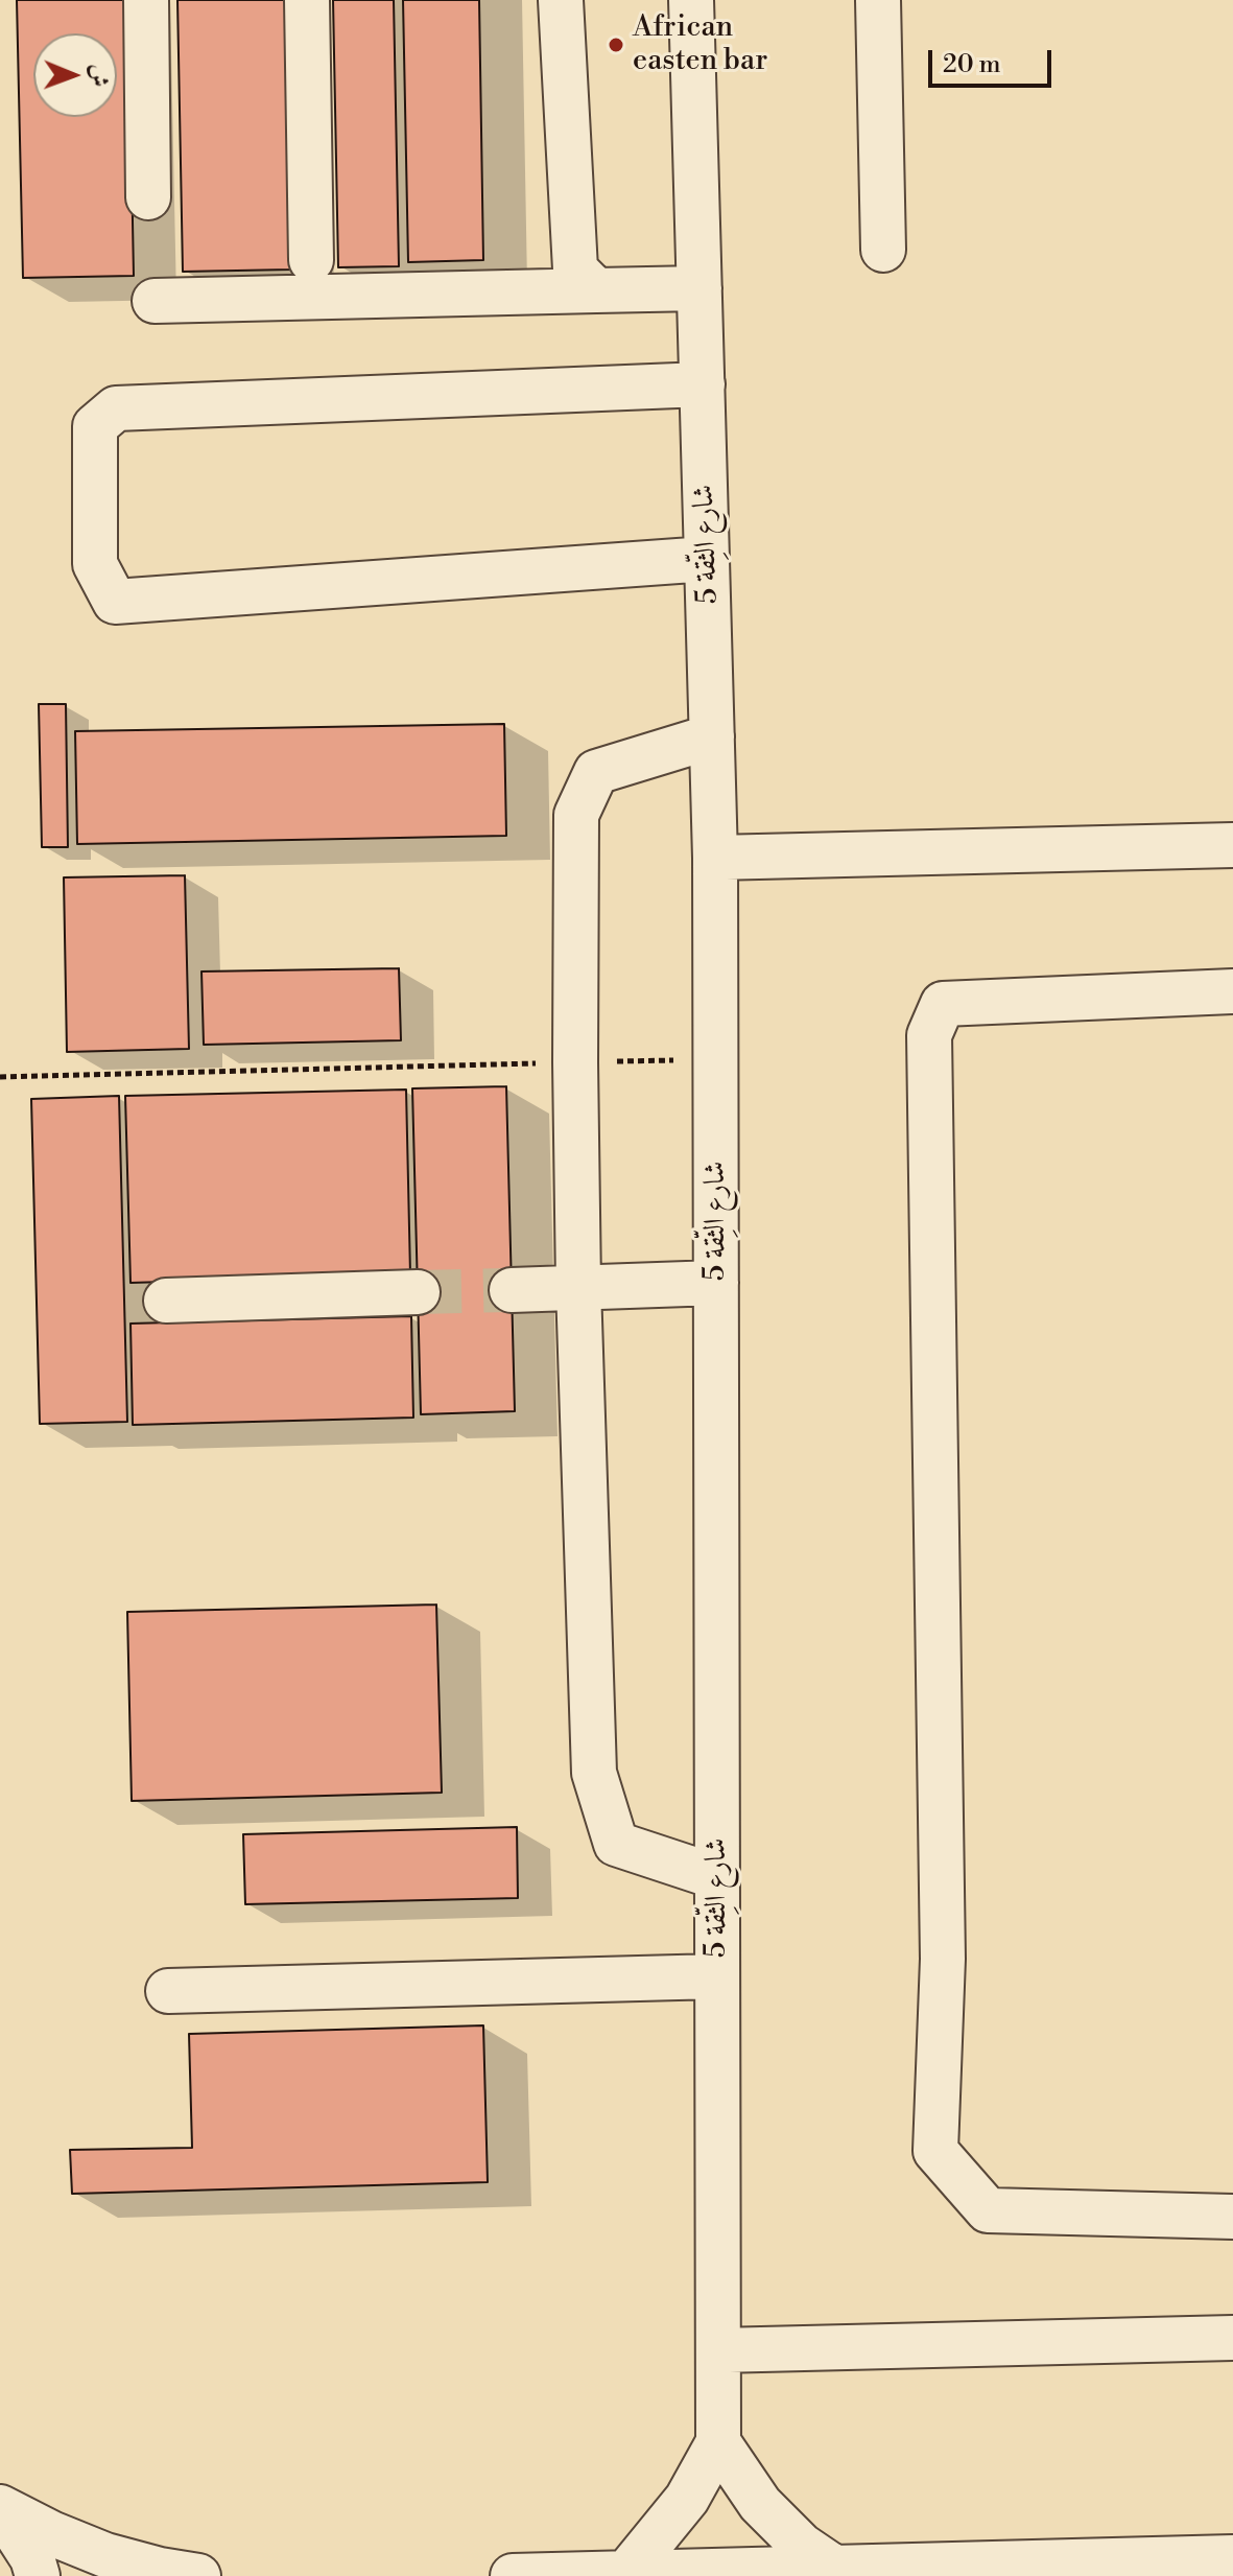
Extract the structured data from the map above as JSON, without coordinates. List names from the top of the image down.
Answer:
{
  "streets": {
    "street": ["شارع الثِّقة 5"]
  },
  "places": ["African easten bar"],
  "scale_bar": "20 m",
  "north": "right"
}
